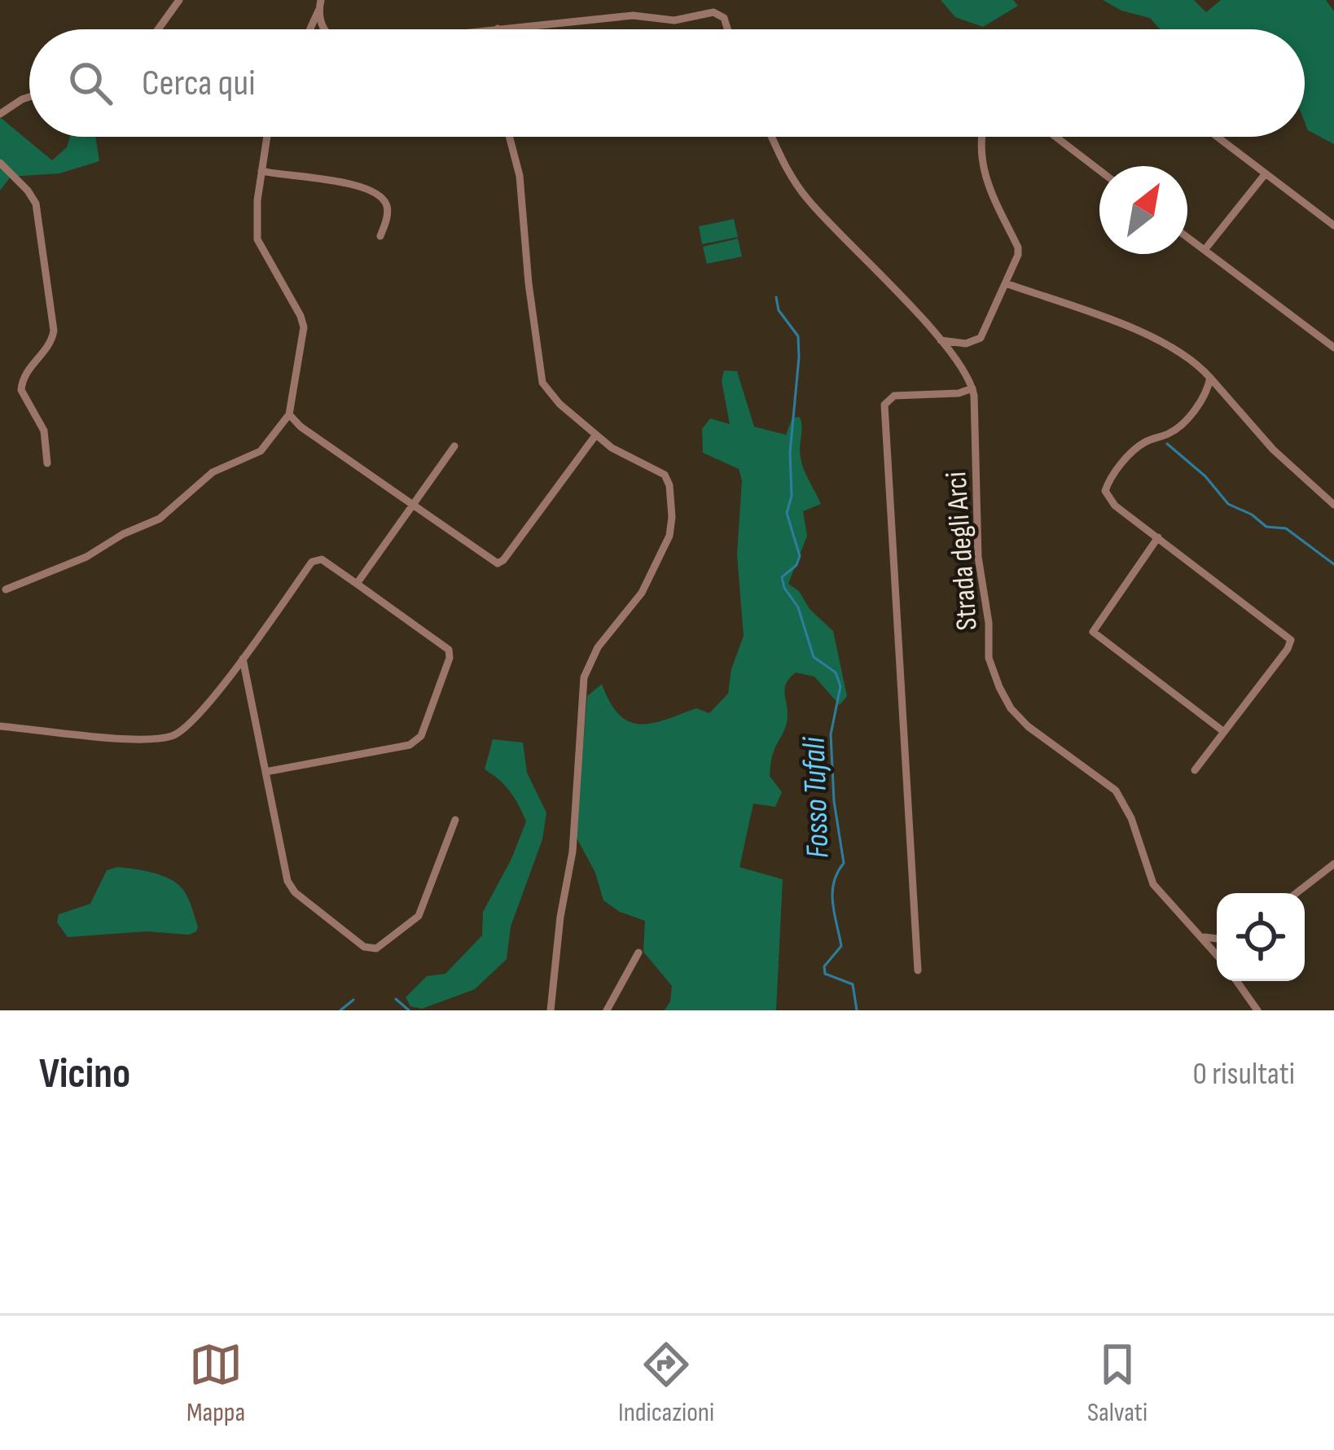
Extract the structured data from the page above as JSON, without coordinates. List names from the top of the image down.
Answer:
{
  "streets": {
    "street": ["Strada degli Arci"]
  },
  "water": ["Fosso Tufali"],
  "north": "top right",
  "page": {
    "search": "Cerca qui",
    "heading": ["Vicino", "0 risultati"],
    "nav": ["Mappa", "Indicazioni", "Salvati"]
  }
}
